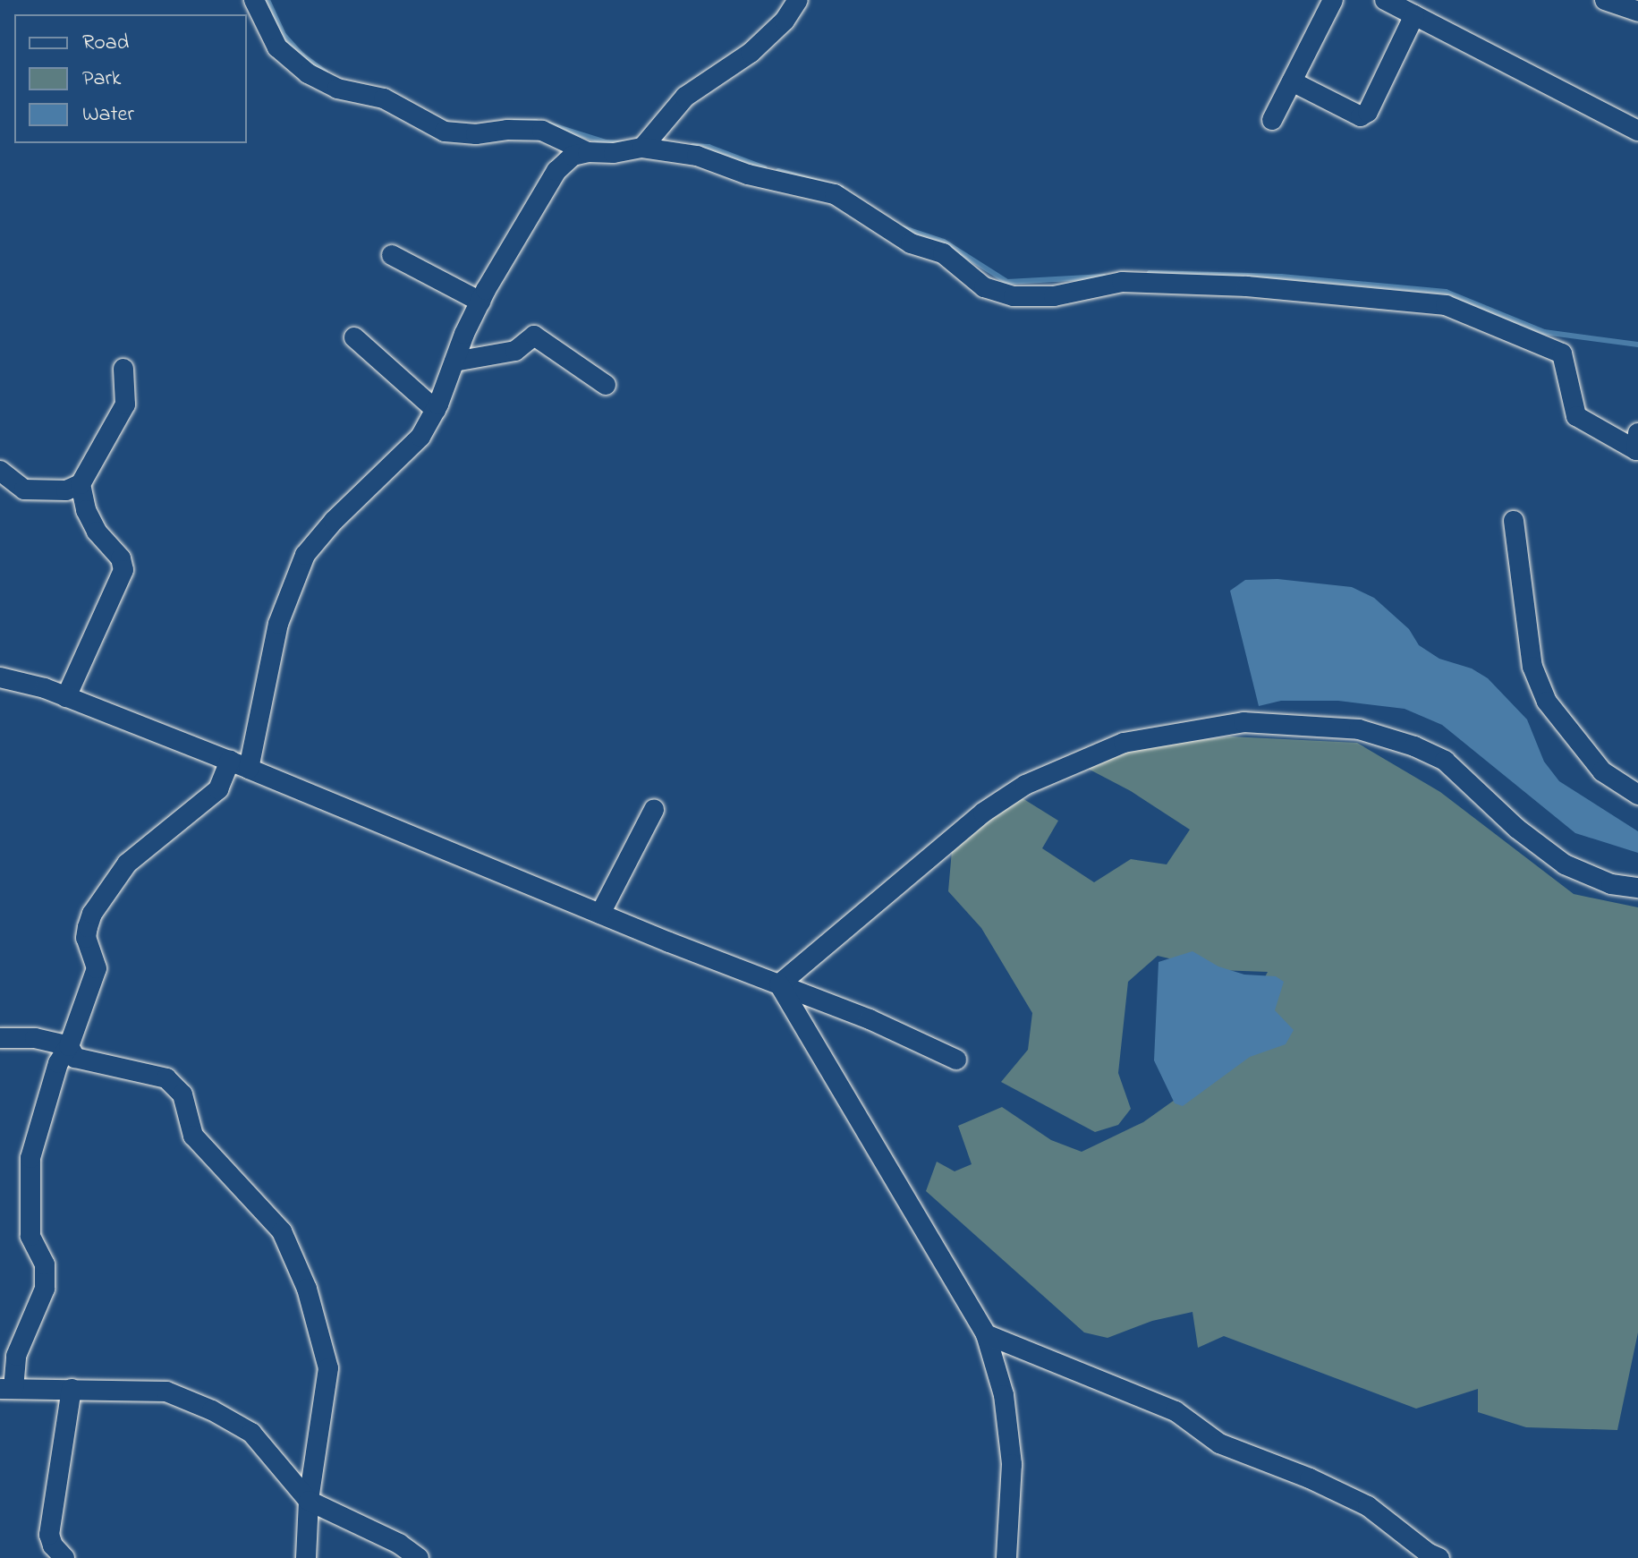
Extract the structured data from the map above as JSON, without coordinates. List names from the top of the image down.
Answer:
{
  "legend": ["Road", "Park", "Water"]
}
